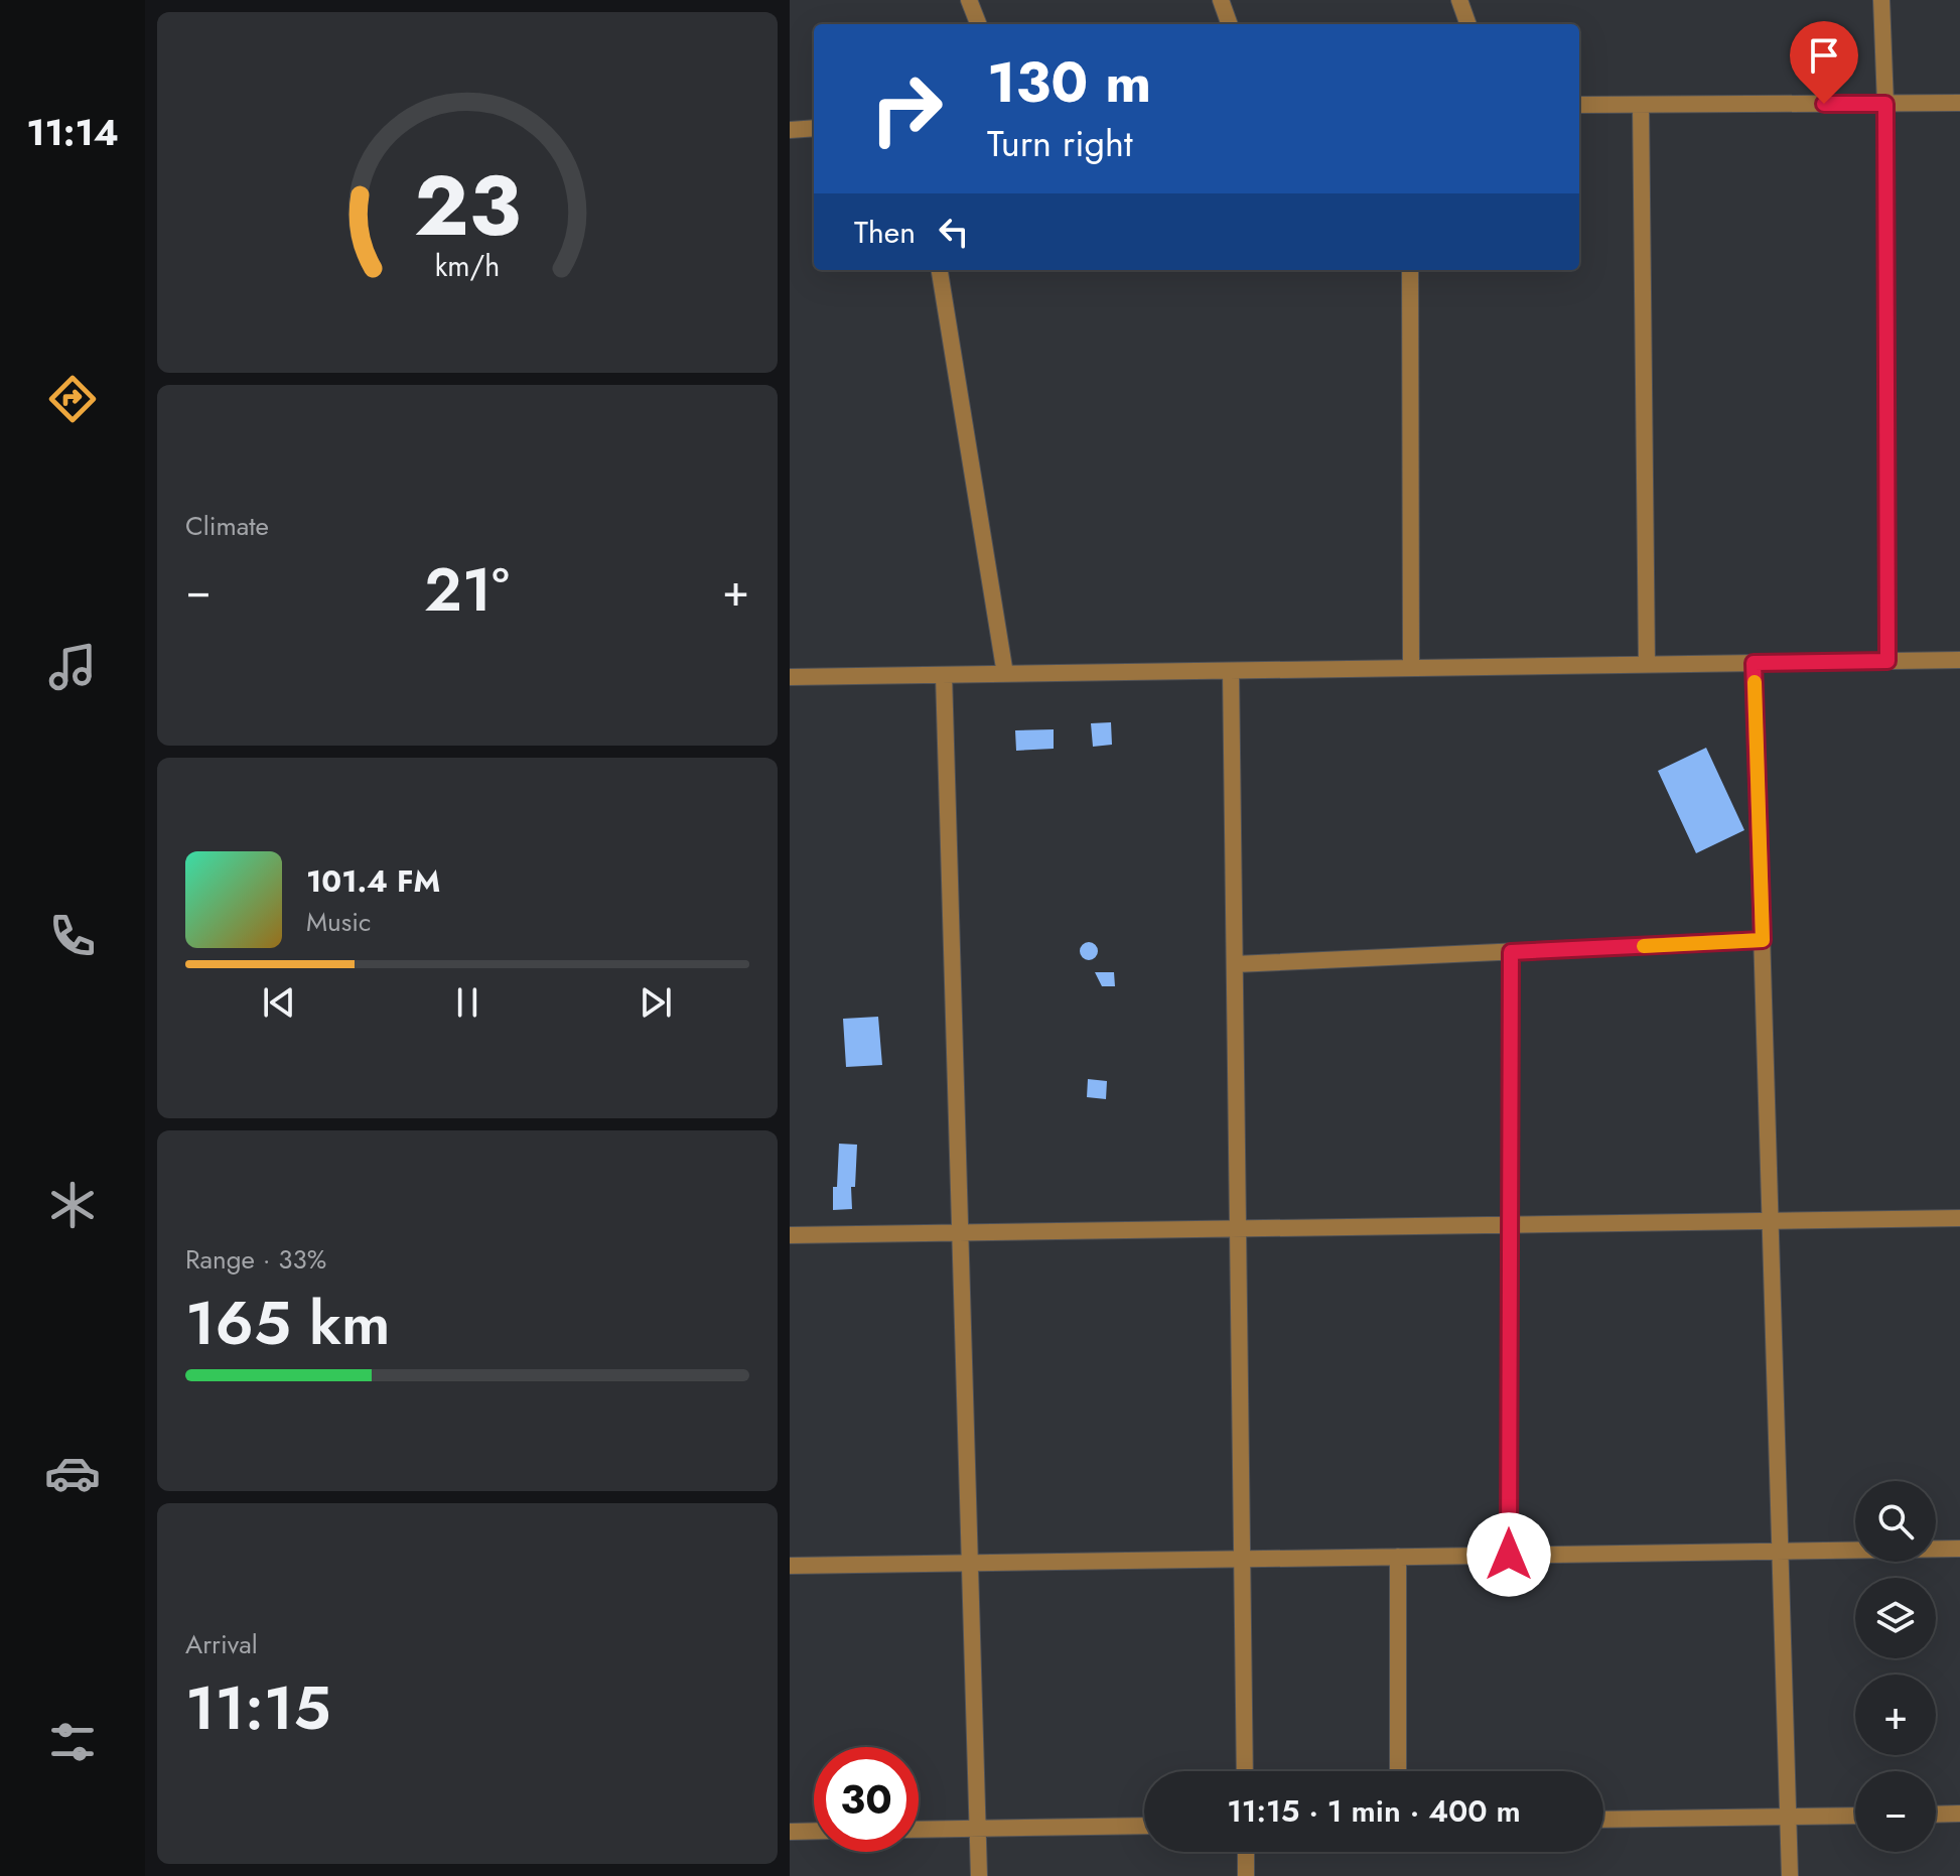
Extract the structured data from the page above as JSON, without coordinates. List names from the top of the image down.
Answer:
{
  "page": {
    "tabs": "11:14",
    "turn": ["130 m", "Turn right"],
    "then": "Then",
    "tile": [
      "Climate",
      ["Range · 33%", "165 km"],
      ["Arrival", "11:15"]
    ],
    "heat": ["−", "21°", "+"],
    "song": ["101.4 FM", "Music"],
    "map_buttons": ["+", "−"],
    "limit": "30",
    "trip": "11:15 · 1 min · 400 m",
    "gauge": ["23", "km/h"]
  }
}
